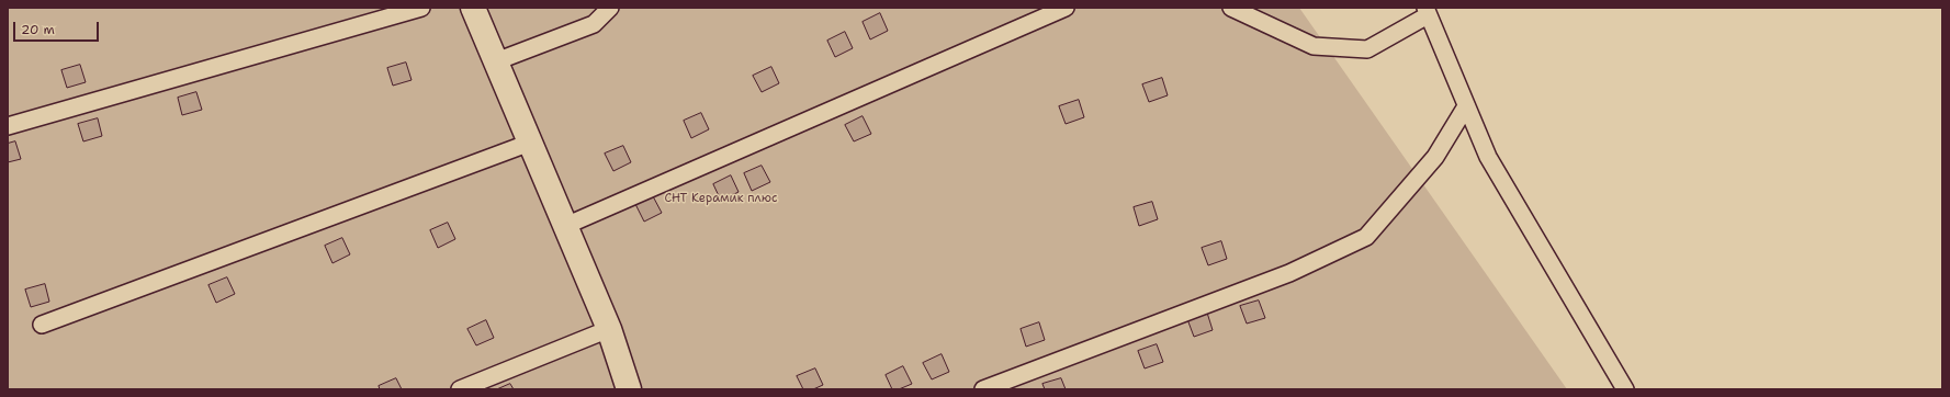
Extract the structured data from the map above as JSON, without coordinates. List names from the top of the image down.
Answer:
{
  "parks": ["СНТ Керамик плюс"],
  "scale_bar": "20 m"
}
